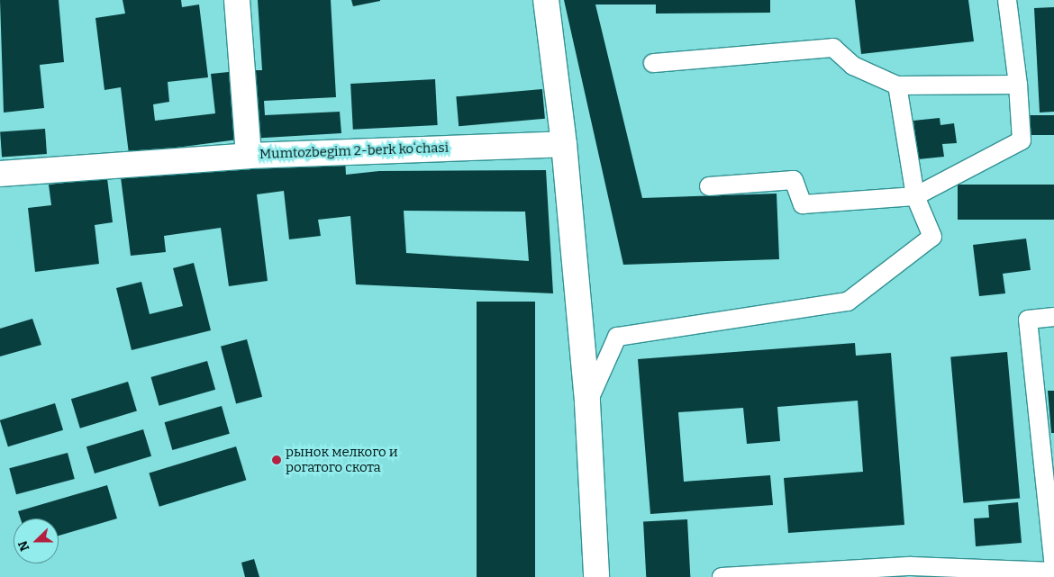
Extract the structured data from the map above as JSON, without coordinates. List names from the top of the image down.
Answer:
{
  "streets": {
    "street": ["Mumtozbegim 2-berk koʻchasi"]
  },
  "places": ["рынок мелкого и рогатого скота"],
  "north": "left"
}
